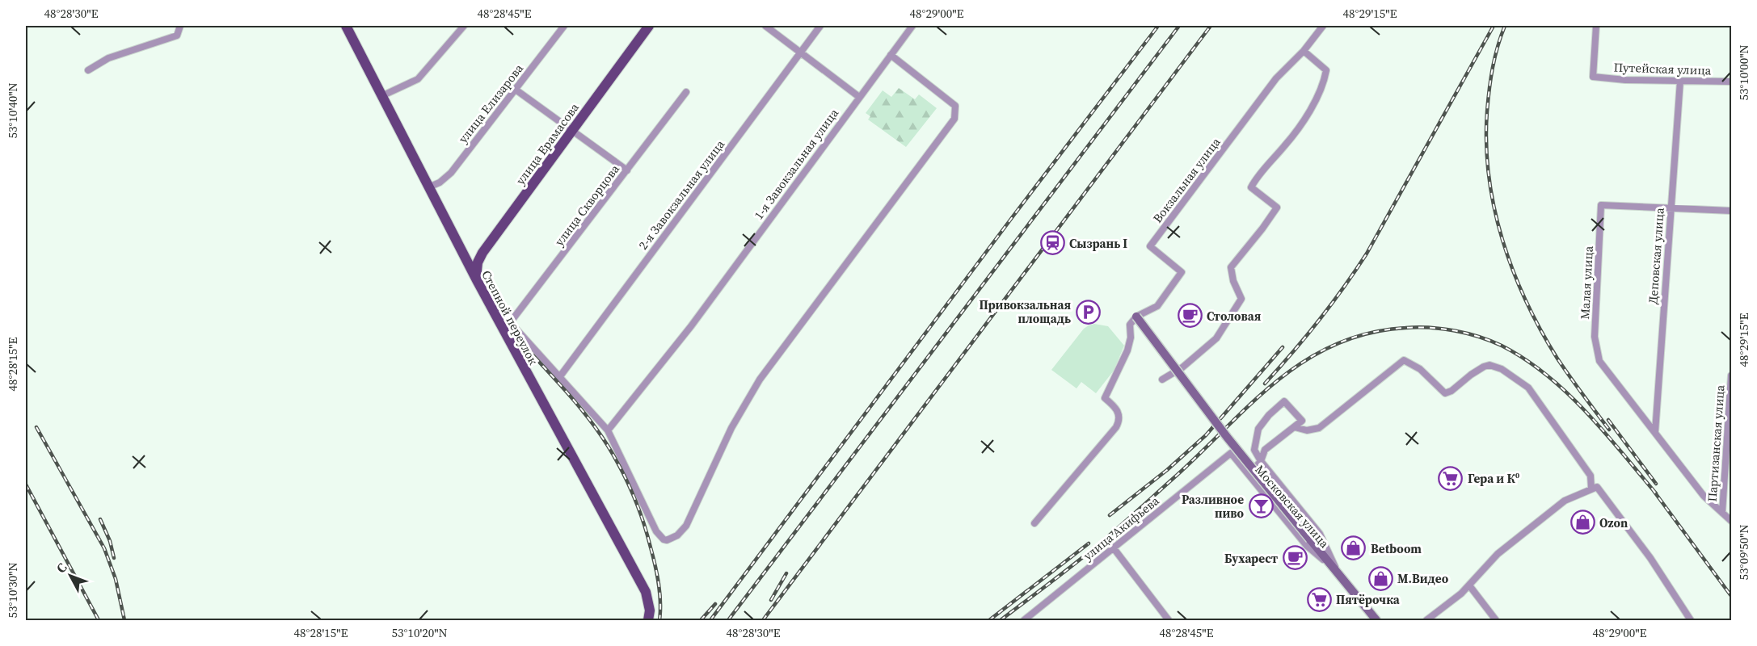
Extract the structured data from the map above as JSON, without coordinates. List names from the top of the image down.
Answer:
{
  "streets": {
    "main road": ["улица Ерамасова", "Степной переулок"],
    "street": [
      "Путейская улица",
      "улица Елизарова",
      "1-я Завокзальная улица",
      "Вокзальная улица",
      "2-я Завокзальная улица",
      "улица Скворцова",
      "Деповская улица",
      "Малая улица",
      "Партизанская улица",
      "Московская улица",
      "улица Акифьева"
    ]
  },
  "crossings": [
    ["Путейская улица", "Деповская улица"],
    ["улица Елизарова", "Степной переулок"],
    ["улица Ерамасова", "Степной переулок"],
    ["Вокзальная улица", "Московская улица"],
    ["улица Скворцова", "Степной переулок"],
    ["Деповская улица", "Малая улица"],
    ["Московская улица", "улица Акифьева"]
  ],
  "places": {
    "station": ["Сызрань I"],
    "parking": ["Привокзальная площадь"],
    "cafe": ["Столовая", "Бухарест"],
    "supermarket": ["Гера и К⁰", "Пятёрочка"],
    "bar": ["Разливное пиво"],
    "shop": ["Ozon", "Betboom", "М.Видео"]
  },
  "north": "top left",
  "coordinates": [
    "48°28'30\"E",
    "48°28'45\"E",
    "48°29'00\"E",
    "48°29'15\"E",
    "53°10'00\"N",
    "53°10'40\"N",
    "48°28'15\"E",
    "53°09'50\"N",
    "53°10'30\"N",
    "53°10'20\"N"
  ]
}
